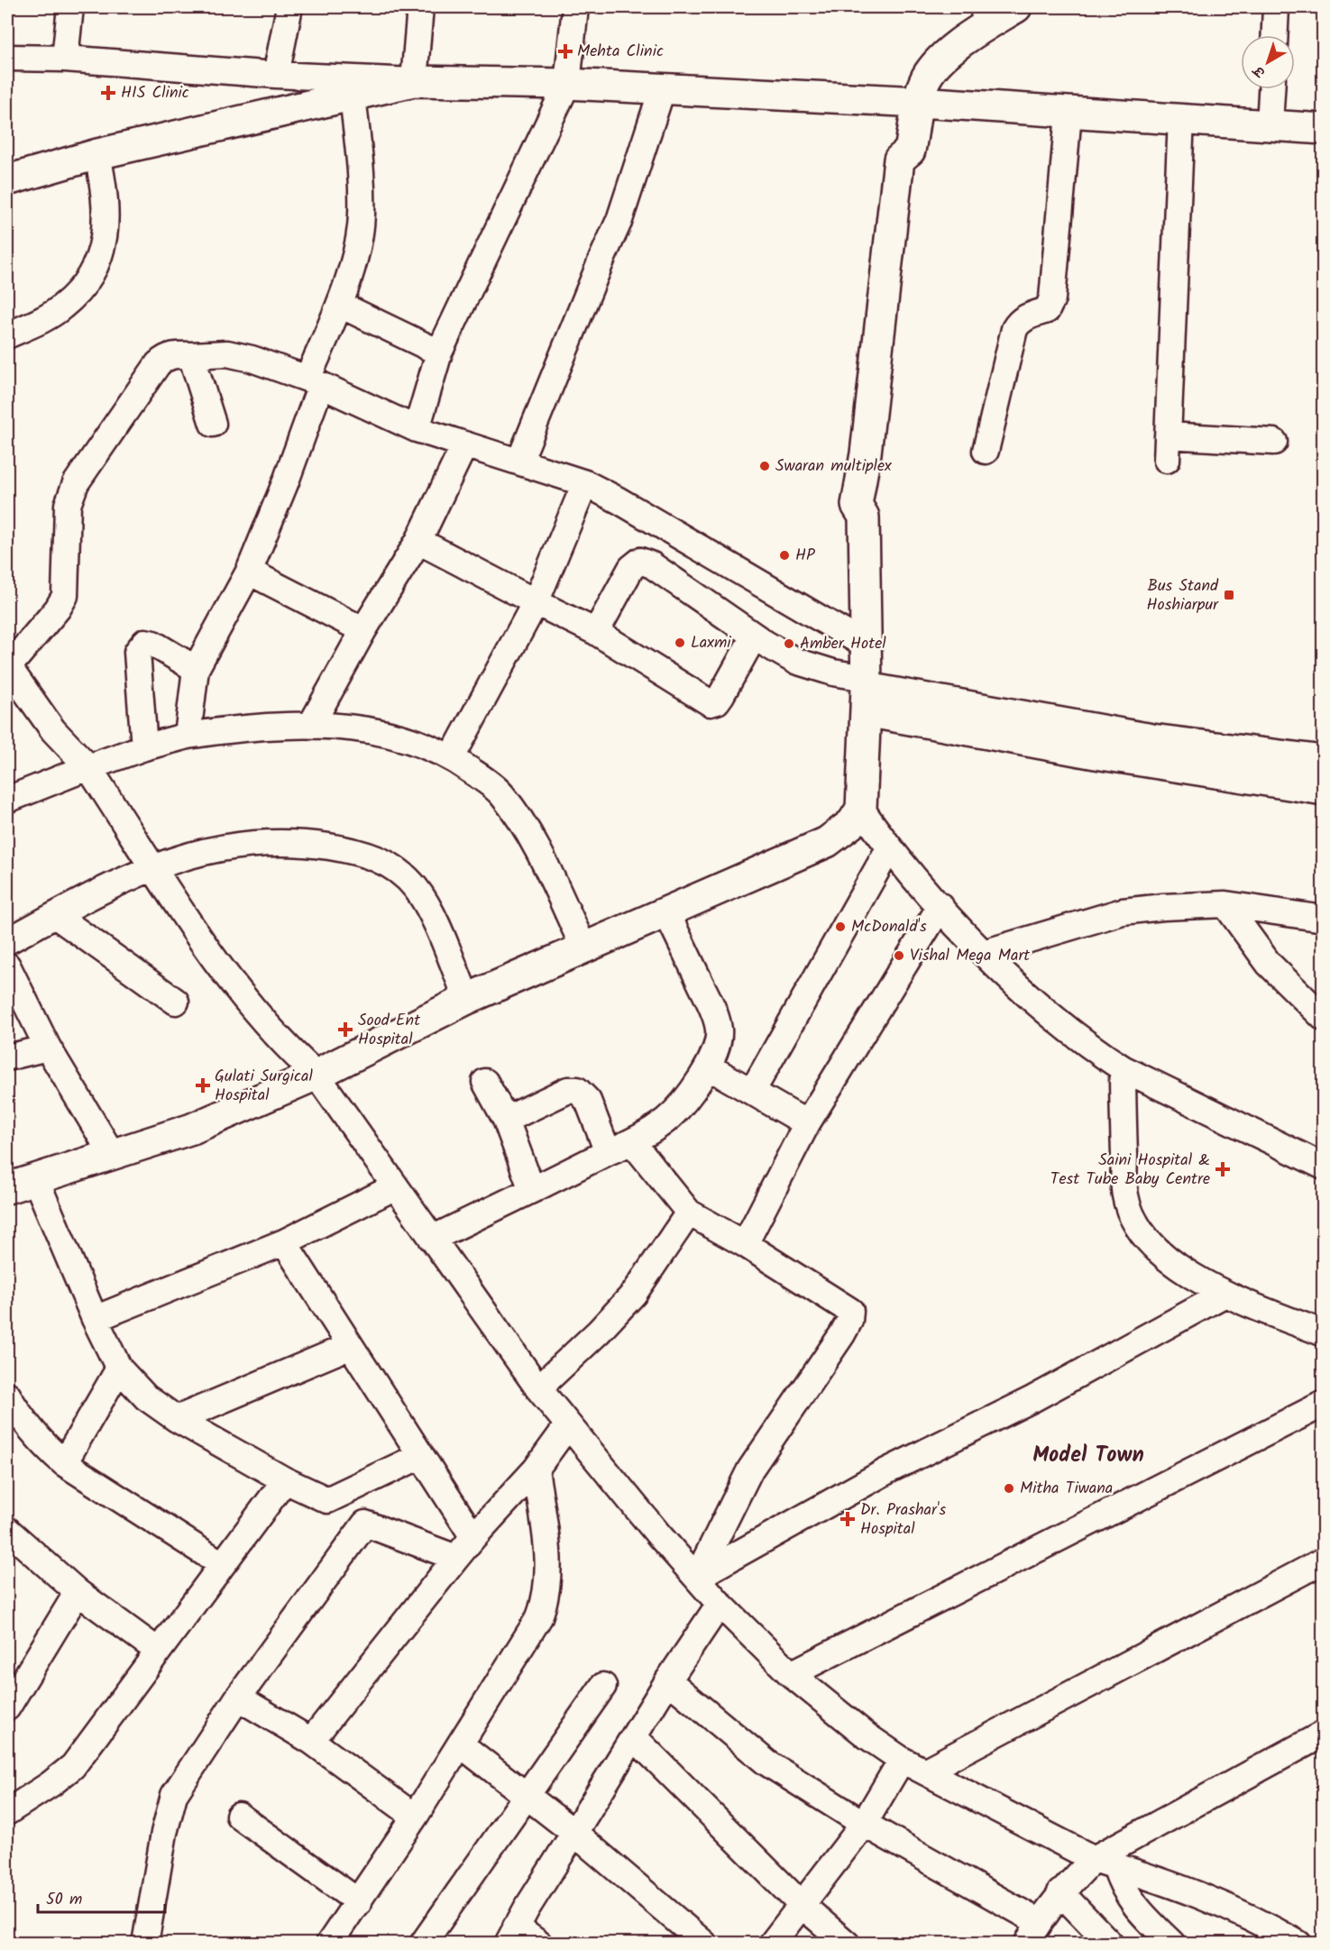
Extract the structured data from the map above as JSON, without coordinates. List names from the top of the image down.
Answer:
{
  "districts": ["Model Town"],
  "places": {
    "health": [
      "Mehta Clinic",
      "HIS Clinic",
      "Sood Ent Hospital",
      "Gulati Surgical Hospital",
      "Saini Hospital & Test Tube Baby Centre",
      "Dr. Prashar's Hospital"
    ],
    "other": [
      "Swaran multiplex",
      "HP",
      "Laxmi",
      "Amber Hotel",
      "McDonald's",
      "Vishal Mega Mart",
      "Mitha Tiwana"
    ],
    "transit": ["Bus Stand Hoshiarpur"]
  },
  "scale_bar": "50 m",
  "north": "bottom left"
}
